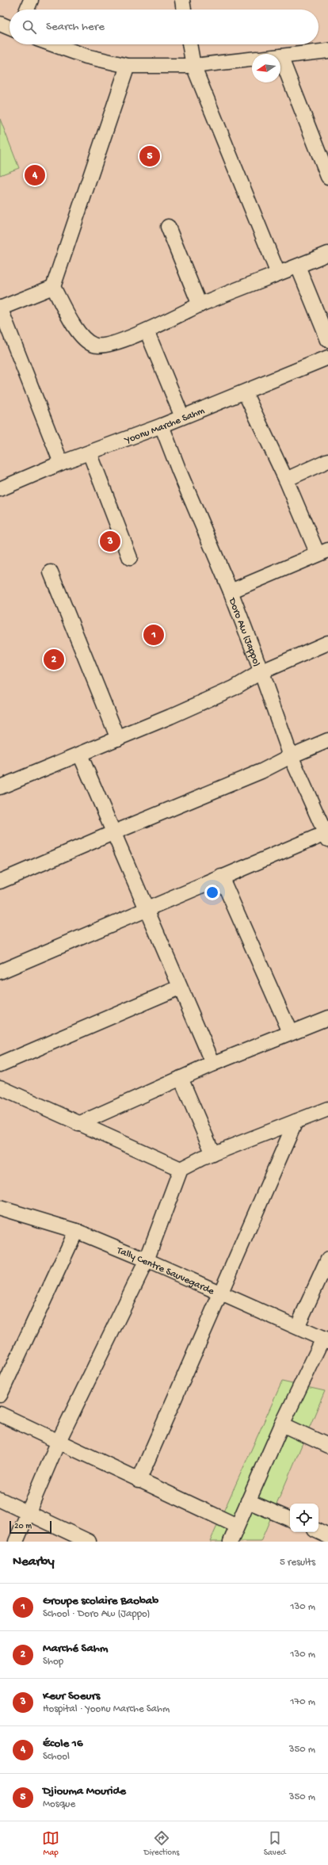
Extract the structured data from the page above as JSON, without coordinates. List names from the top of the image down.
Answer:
{
  "streets": {
    "street": ["Yoonu Marche Sahm", "Doro Aw (Jappo)", "Tally Centre Sauvegarde"]
  },
  "crossings": [
    ["Yoonu Marche Sahm", "Doro Aw (Jappo)"]
  ],
  "scale_bar": "20 m",
  "north": "left",
  "page": {
    "search": "Search here",
    "pins": [
      "5",
      "4",
      "3",
      "1",
      "2"
    ],
    "scale": "20 m",
    "heading": ["Nearby", "5 results"],
    "list": [
      {
        "mark": "1",
        "name": "Groupe scolaire Baobab",
        "note": "School · Doro Aw (Jappo)",
        "value": "130 m"
      },
      {
        "mark": "2",
        "name": "Marché Sahm",
        "note": "Shop",
        "value": "130 m"
      },
      {
        "mark": "3",
        "name": "Keur Soeurs",
        "note": "Hospital · Yoonu Marche Sahm",
        "value": "170 m"
      },
      {
        "mark": "4",
        "name": "École 16",
        "note": "School",
        "value": "350 m"
      },
      {
        "mark": "5",
        "name": "Djiouma Mouride",
        "note": "Mosque",
        "value": "350 m"
      }
    ],
    "nav": ["Map", "Directions", "Saved"]
  }
}
